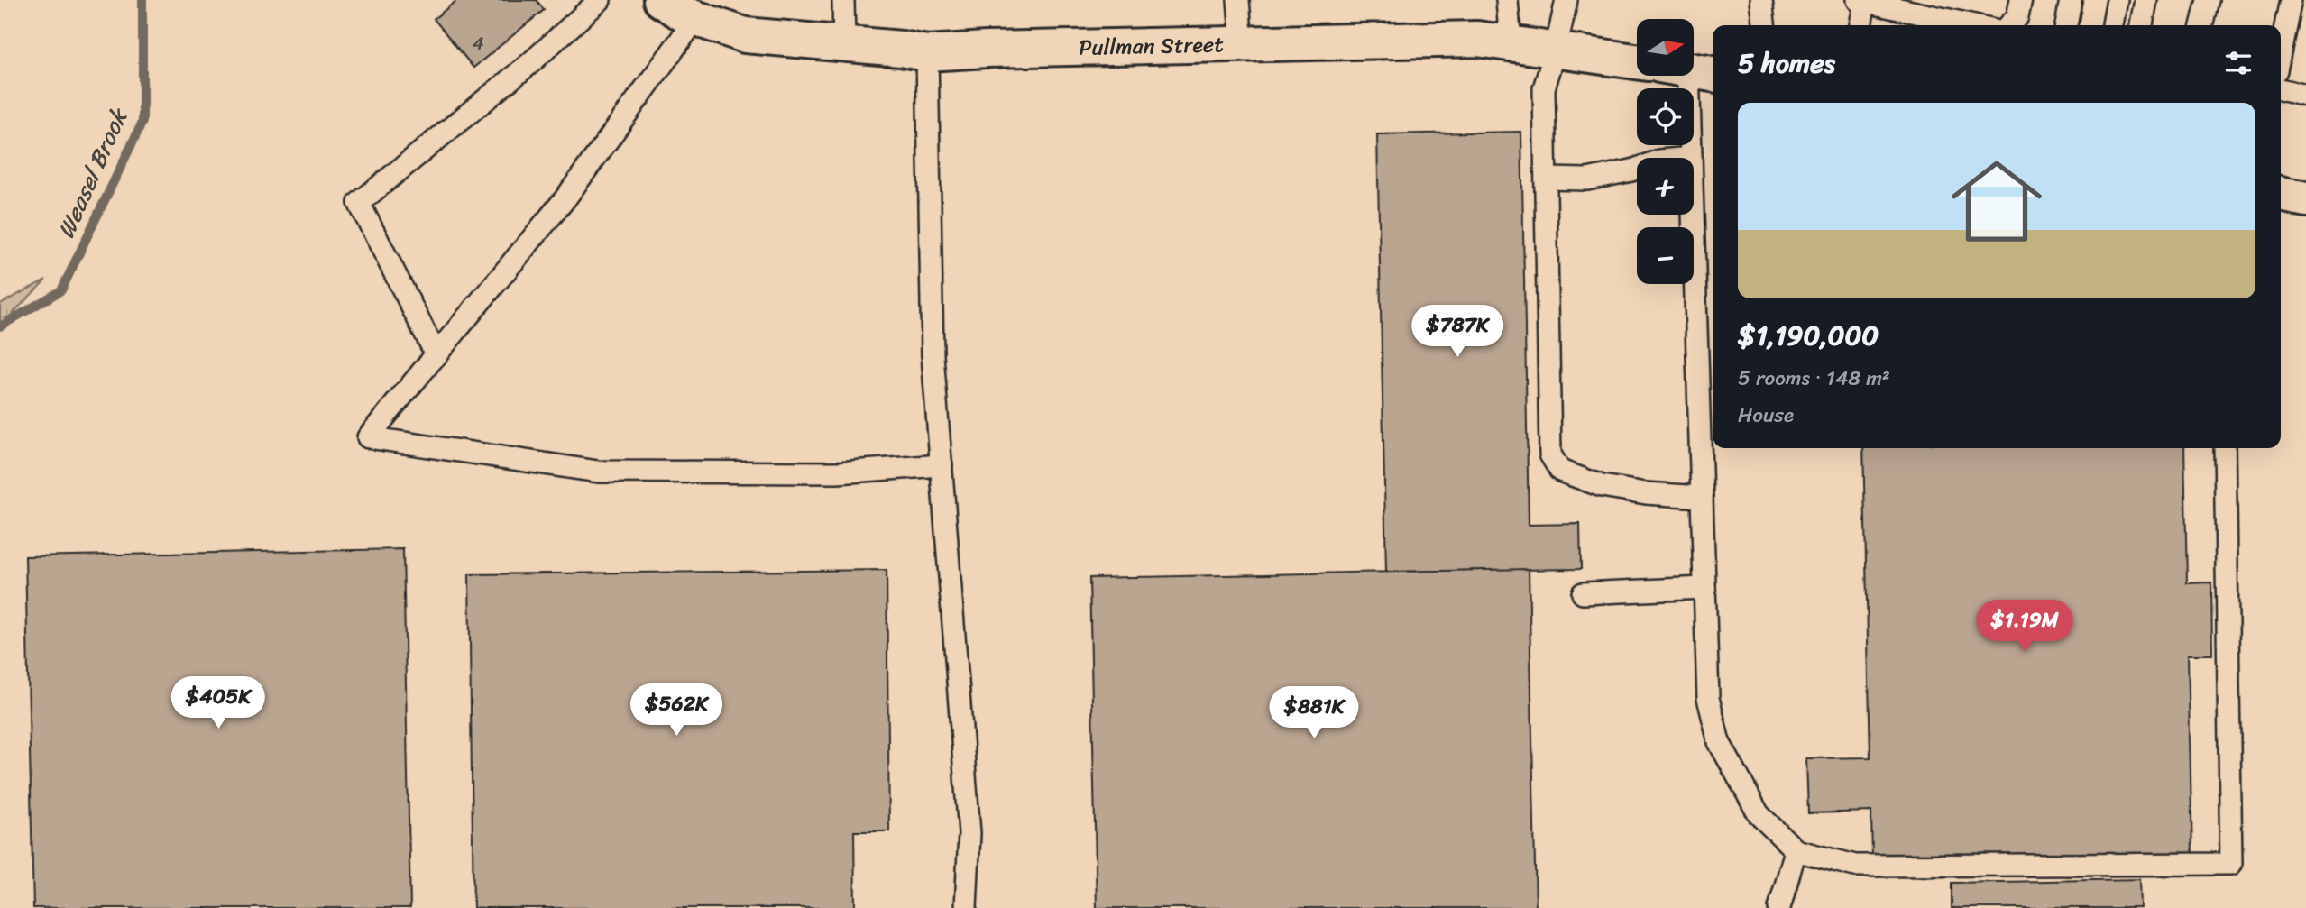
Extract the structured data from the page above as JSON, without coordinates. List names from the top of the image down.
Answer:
{
  "streets": {
    "street": ["Pullman Street"]
  },
  "water": ["Weasel Brook"],
  "house_numbers": ["4"],
  "north": "right",
  "page": {
    "map_buttons": ["+", "−"],
    "heading": "5 homes",
    "list": [
      {
        "name": "$1,190,000",
        "note": "5 rooms · 148 m² · House"
      }
    ],
    "price": [
      "$787K",
      "$1.19M",
      "$405K",
      "$562K",
      "$881K"
    ]
  }
}
